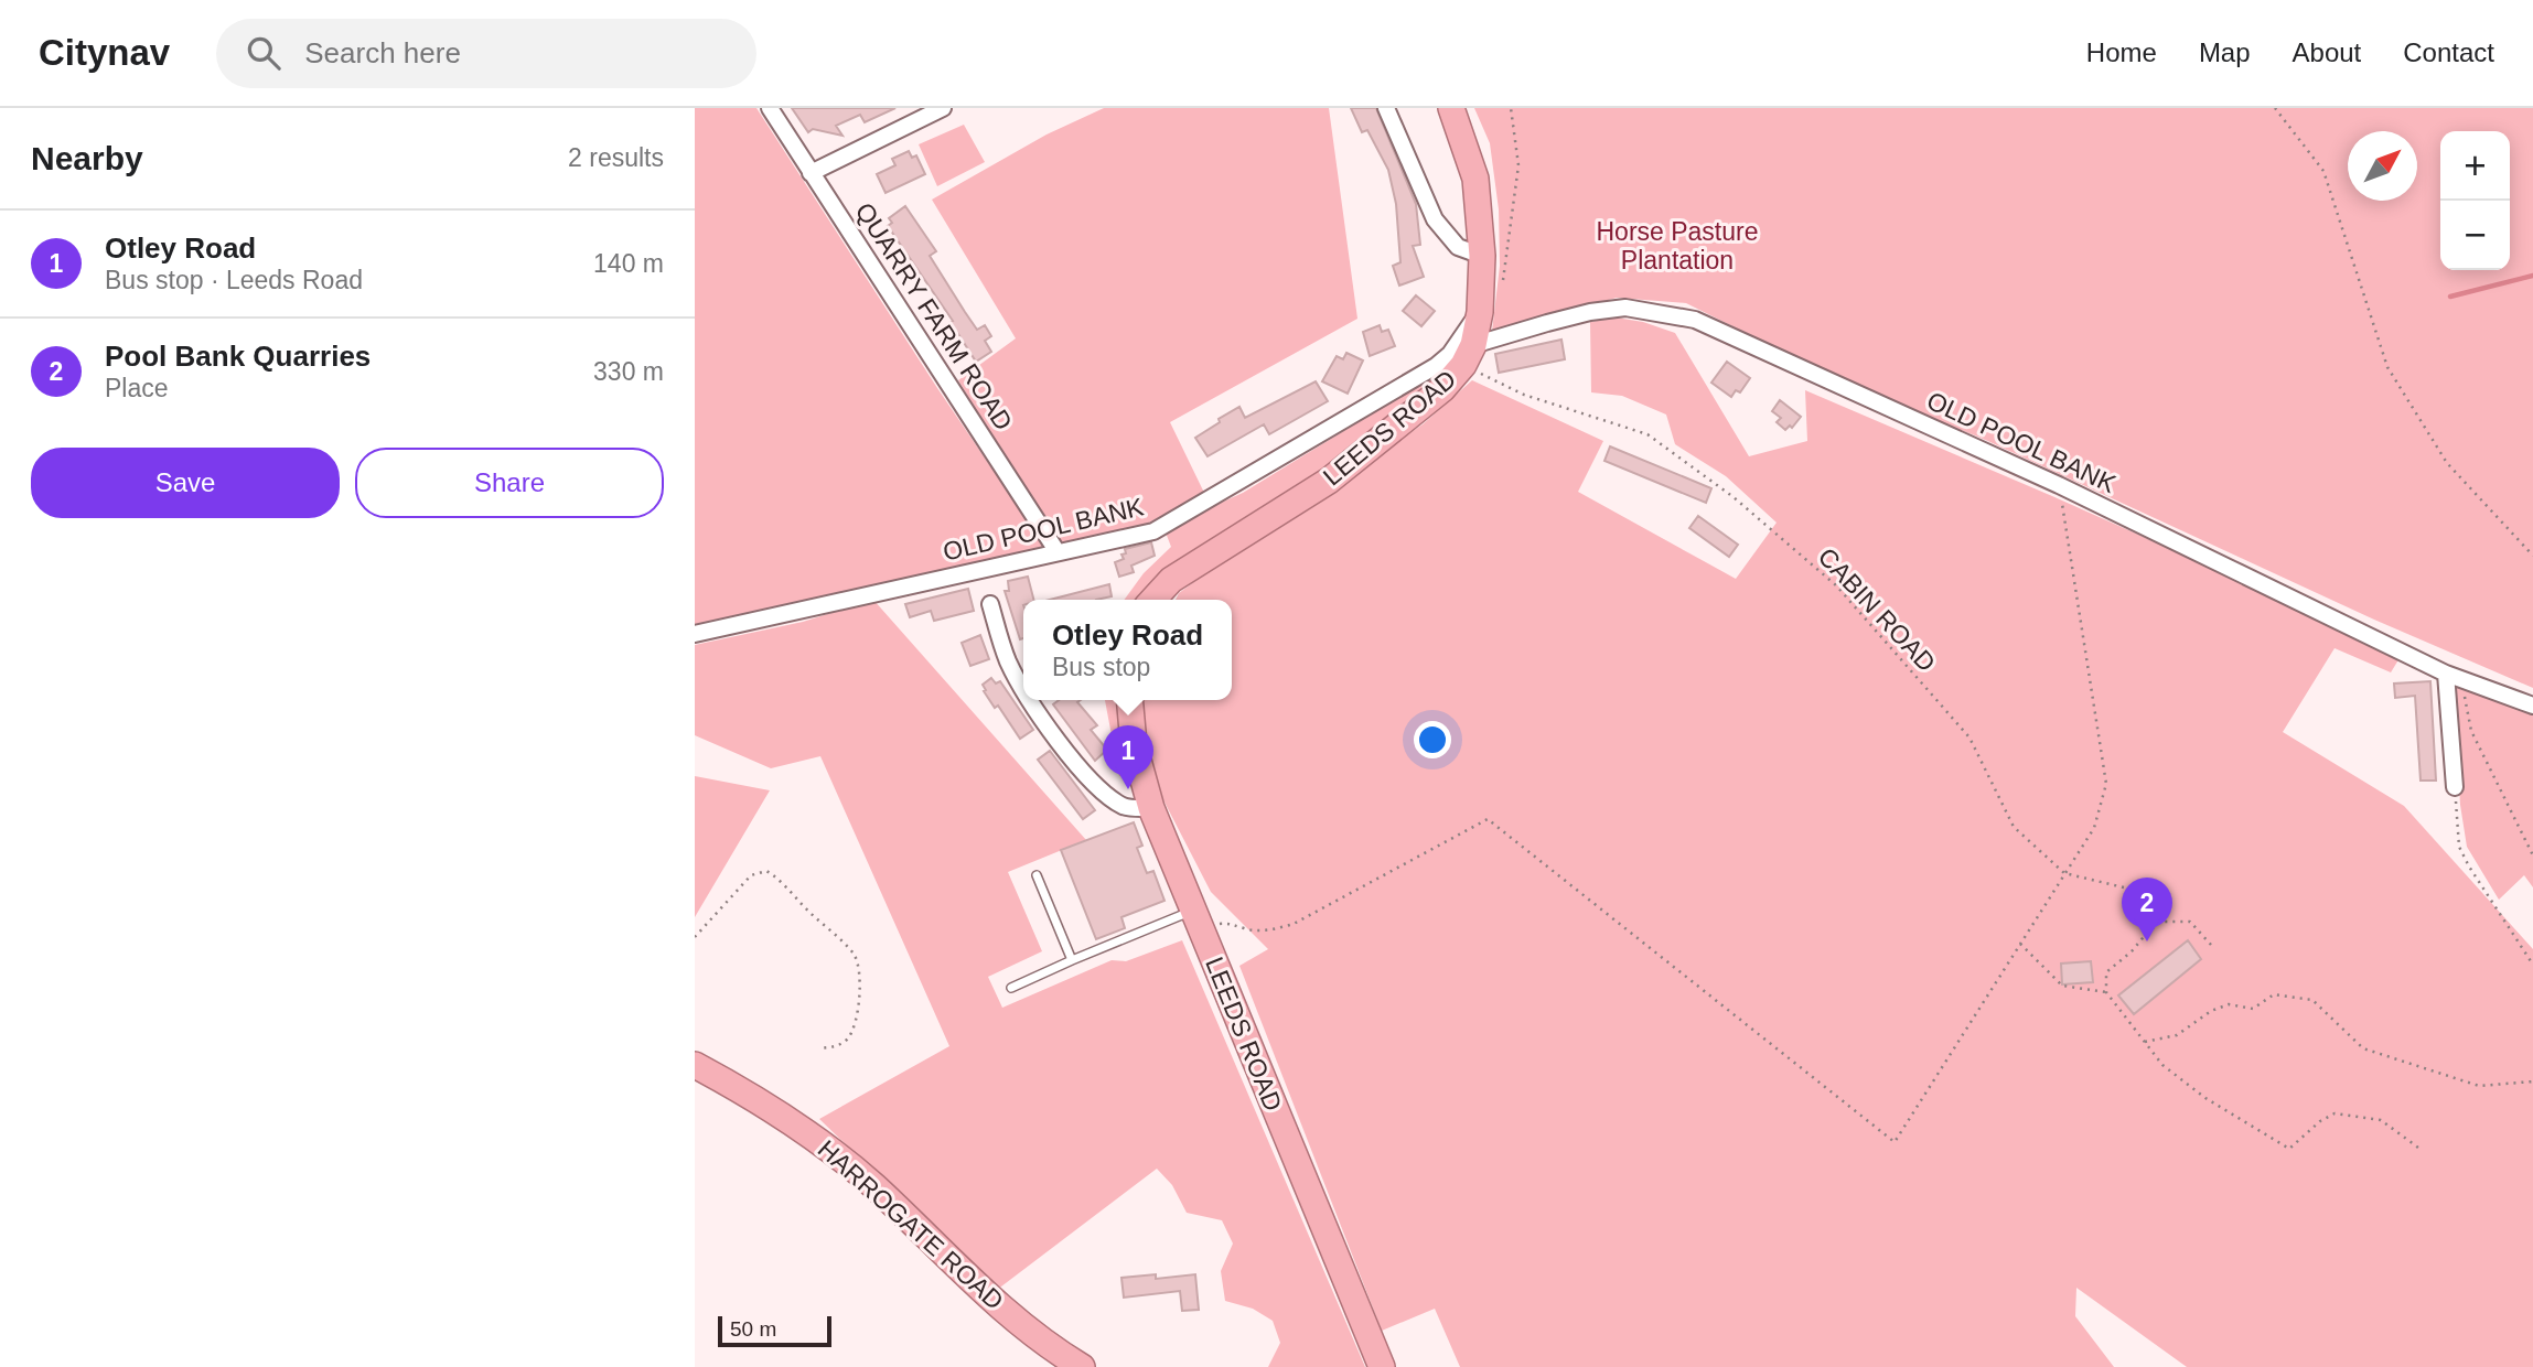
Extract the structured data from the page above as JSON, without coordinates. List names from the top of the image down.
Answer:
{
  "streets": {
    "highway": ["LEEDS ROAD", "HARROGATE ROAD"],
    "street": ["QUARRY FARM ROAD", "OLD POOL BANK"],
    "path": ["CABIN ROAD"]
  },
  "crossings": [
    ["QUARRY FARM ROAD", "OLD POOL BANK"],
    ["LEEDS ROAD", "OLD POOL BANK"],
    ["LEEDS ROAD", "CABIN ROAD"],
    ["OLD POOL BANK", "CABIN ROAD"]
  ],
  "parks": ["Horse Pasture Plantation"],
  "scale_bar": "50 m",
  "north": "top right",
  "page": {
    "header": "Citynav",
    "search": "Search here",
    "nav": [
      "Home",
      "Map",
      "About",
      "Contact"
    ],
    "heading": ["Nearby", "2 results"],
    "map_buttons": ["+", "−"],
    "list": [
      {
        "mark": "1",
        "name": "Otley Road",
        "note": "Bus stop · Leeds Road",
        "value": "140 m"
      },
      {
        "mark": "2",
        "name": "Pool Bank Quarries",
        "note": "Place",
        "value": "330 m"
      }
    ],
    "buttons": ["Save", "Share"],
    "popup": ["Otley Road", "Bus stop"],
    "pins": ["1", "2"],
    "scale": "50 m"
  }
}
